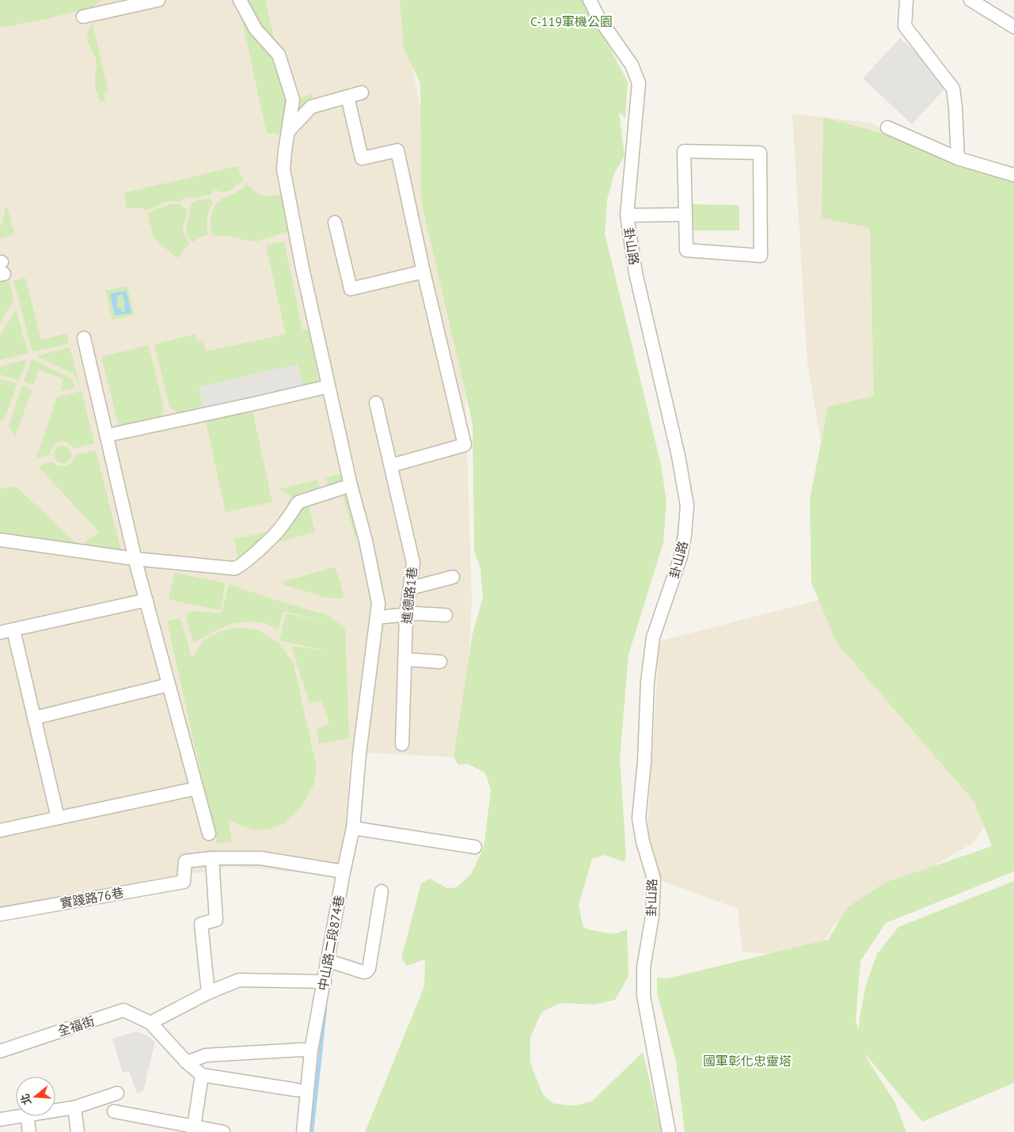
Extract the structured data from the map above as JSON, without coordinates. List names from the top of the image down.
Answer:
{
  "streets": {
    "street": [
      "卦山路",
      "進德路1巷",
      "實踐路76巷",
      "中山路二段874巷",
      "全福街"
    ]
  },
  "parks": ["C-119軍機公園", "國軍彰化忠靈塔"],
  "north": "left"
}
